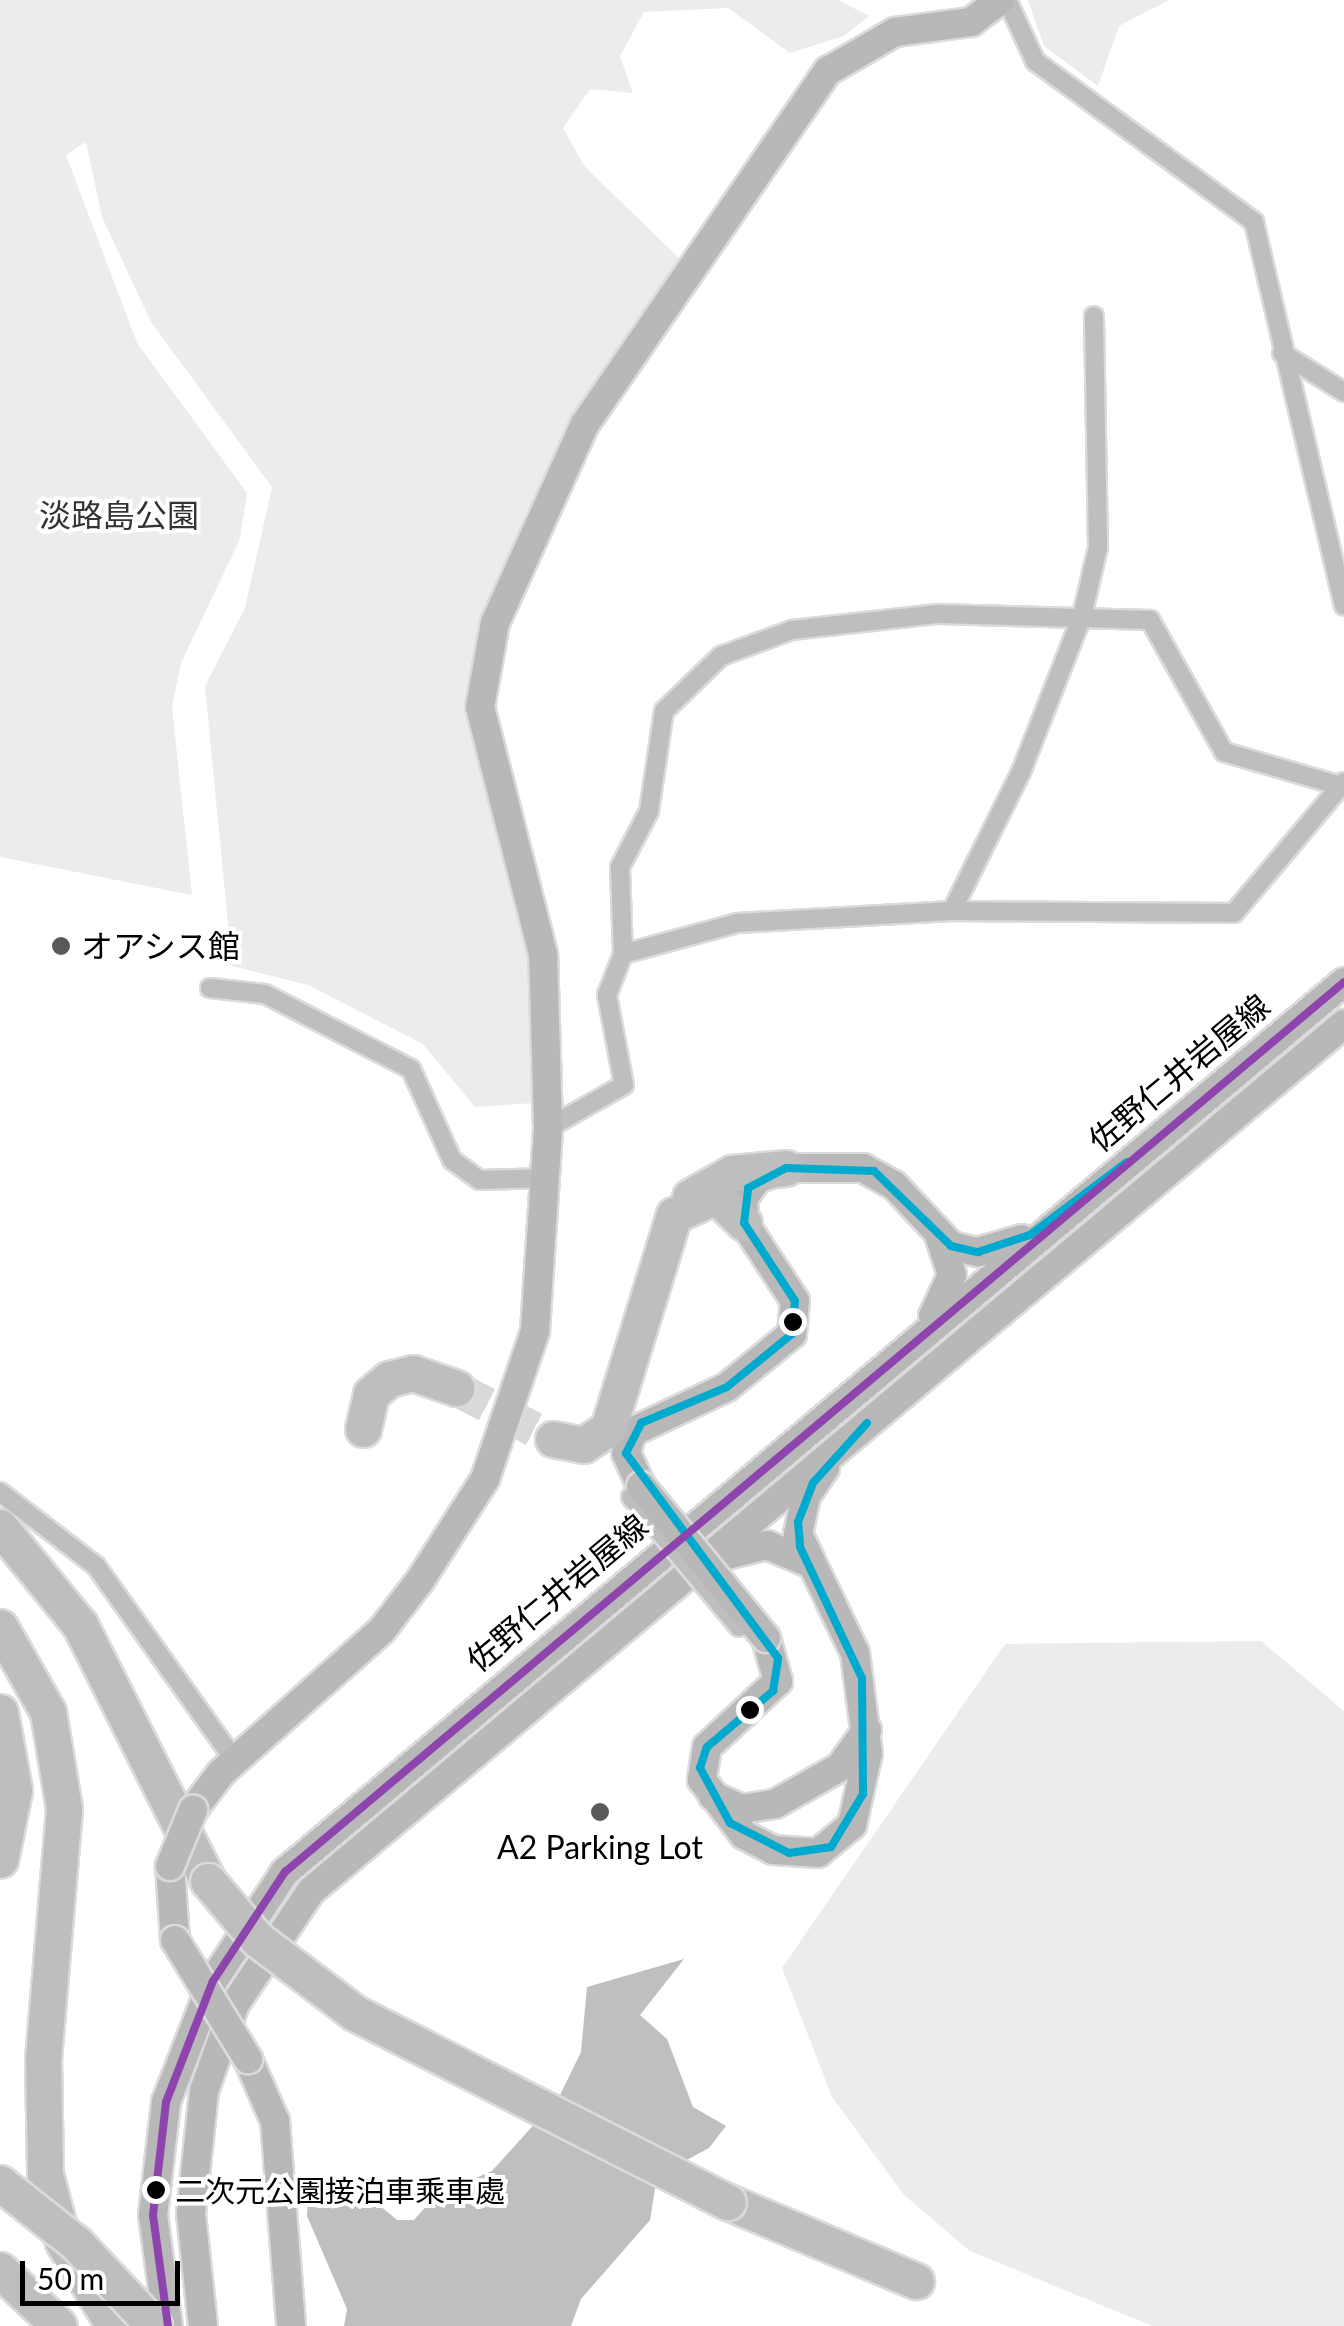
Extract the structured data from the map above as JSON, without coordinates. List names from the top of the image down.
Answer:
{
  "streets": {
    "street": ["佐野仁井岩屋線"]
  },
  "parks": ["淡路島公園"],
  "places": ["オアシス館", "A2 Parking Lot", "二次元公園接泊車乘車處"],
  "scale_bar": "50 m"
}
